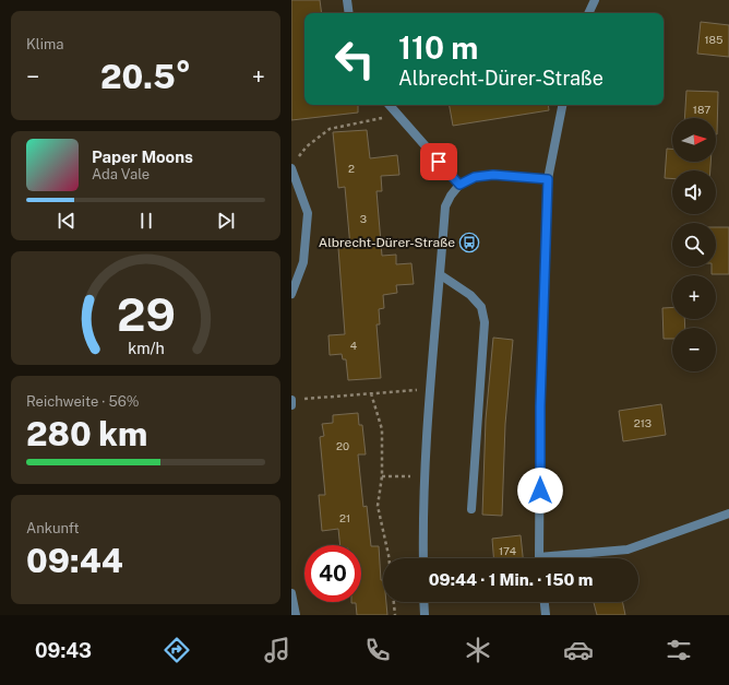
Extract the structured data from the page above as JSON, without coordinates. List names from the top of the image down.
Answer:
{
  "places": {
    "bus stop": ["Albrecht-Dürer-Straße"]
  },
  "house_numbers": [
    "185",
    "187",
    "2",
    "3",
    "4",
    "213",
    "20",
    "21",
    "174"
  ],
  "north": "right",
  "page": {
    "tile": [
      "Klima",
      ["Reichweite · 56%", "280 km"],
      ["Ankunft", "09:44"]
    ],
    "turn": ["110 m", "Albrecht-Dürer-Straße"],
    "heat": ["−", "20.5°", "+"],
    "map_buttons": ["+", "−"],
    "song": ["Paper Moons", "Ada Vale"],
    "limit": "40",
    "trip": "09:44 · 1 Min. · 150 m",
    "tabs": "09:43",
    "gauge": ["29", "km/h"]
  }
}
